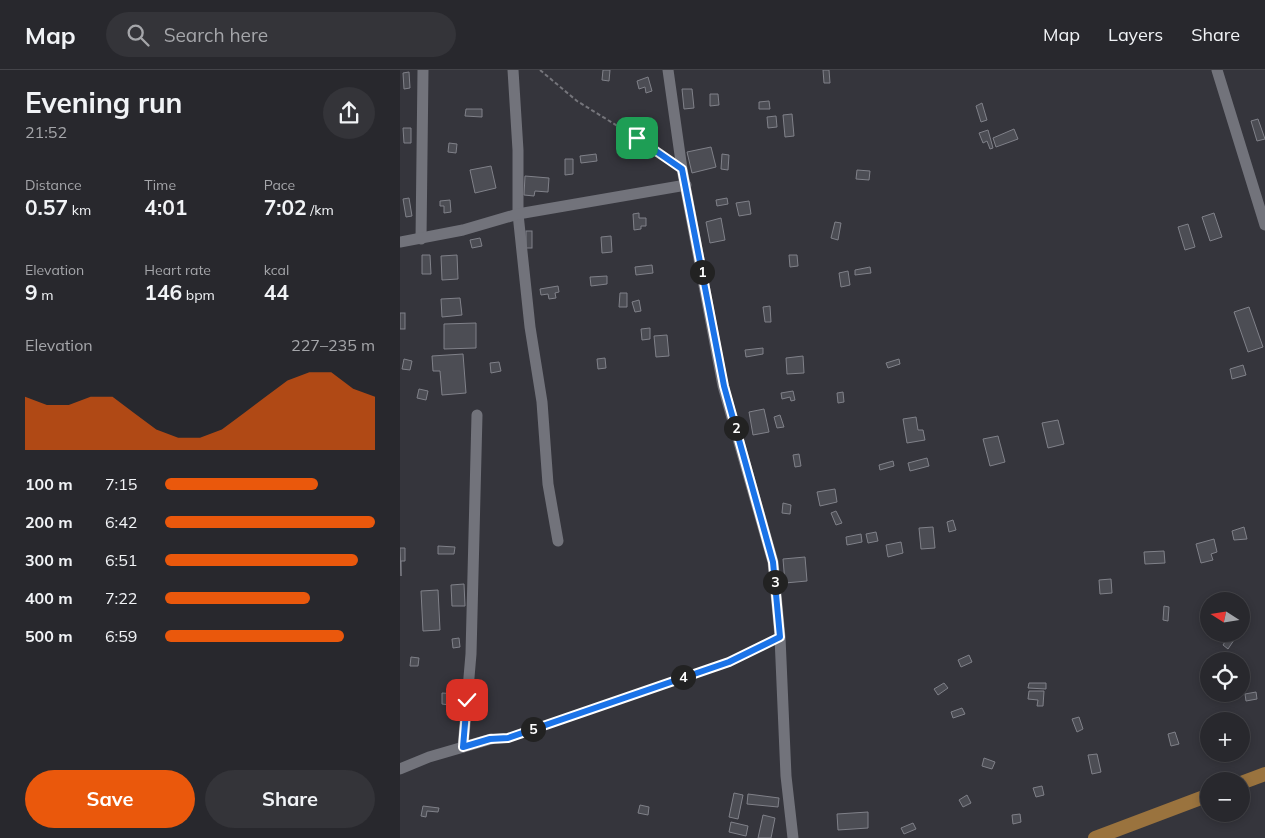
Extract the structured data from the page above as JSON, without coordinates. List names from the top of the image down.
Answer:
{
  "north": "left",
  "page": {
    "header": "Map",
    "search": "Search here",
    "nav": ["Map", "Layers", "Share"],
    "heading": ["Evening run", "21:52"],
    "stats": [
      ["Distance", "0.57 km"],
      ["Time", "4:01"],
      ["Pace", "7:02 /km"],
      ["Elevation", "9 m"],
      ["Heart rate", "146 bpm"],
      ["kcal", "44"]
    ],
    "pins": [
      "1",
      "2",
      "3",
      "4",
      "5"
    ],
    "chart": ["Elevation", "227–235 m"],
    "list": [
      {
        "name": "100 m",
        "note": "7:15"
      },
      {
        "name": "200 m",
        "note": "6:42"
      },
      {
        "name": "300 m",
        "note": "6:51"
      },
      {
        "name": "400 m",
        "note": "7:22"
      },
      {
        "name": "500 m",
        "note": "6:59"
      }
    ],
    "map_buttons": ["+", "−"],
    "buttons": ["Save", "Share"]
  }
}
